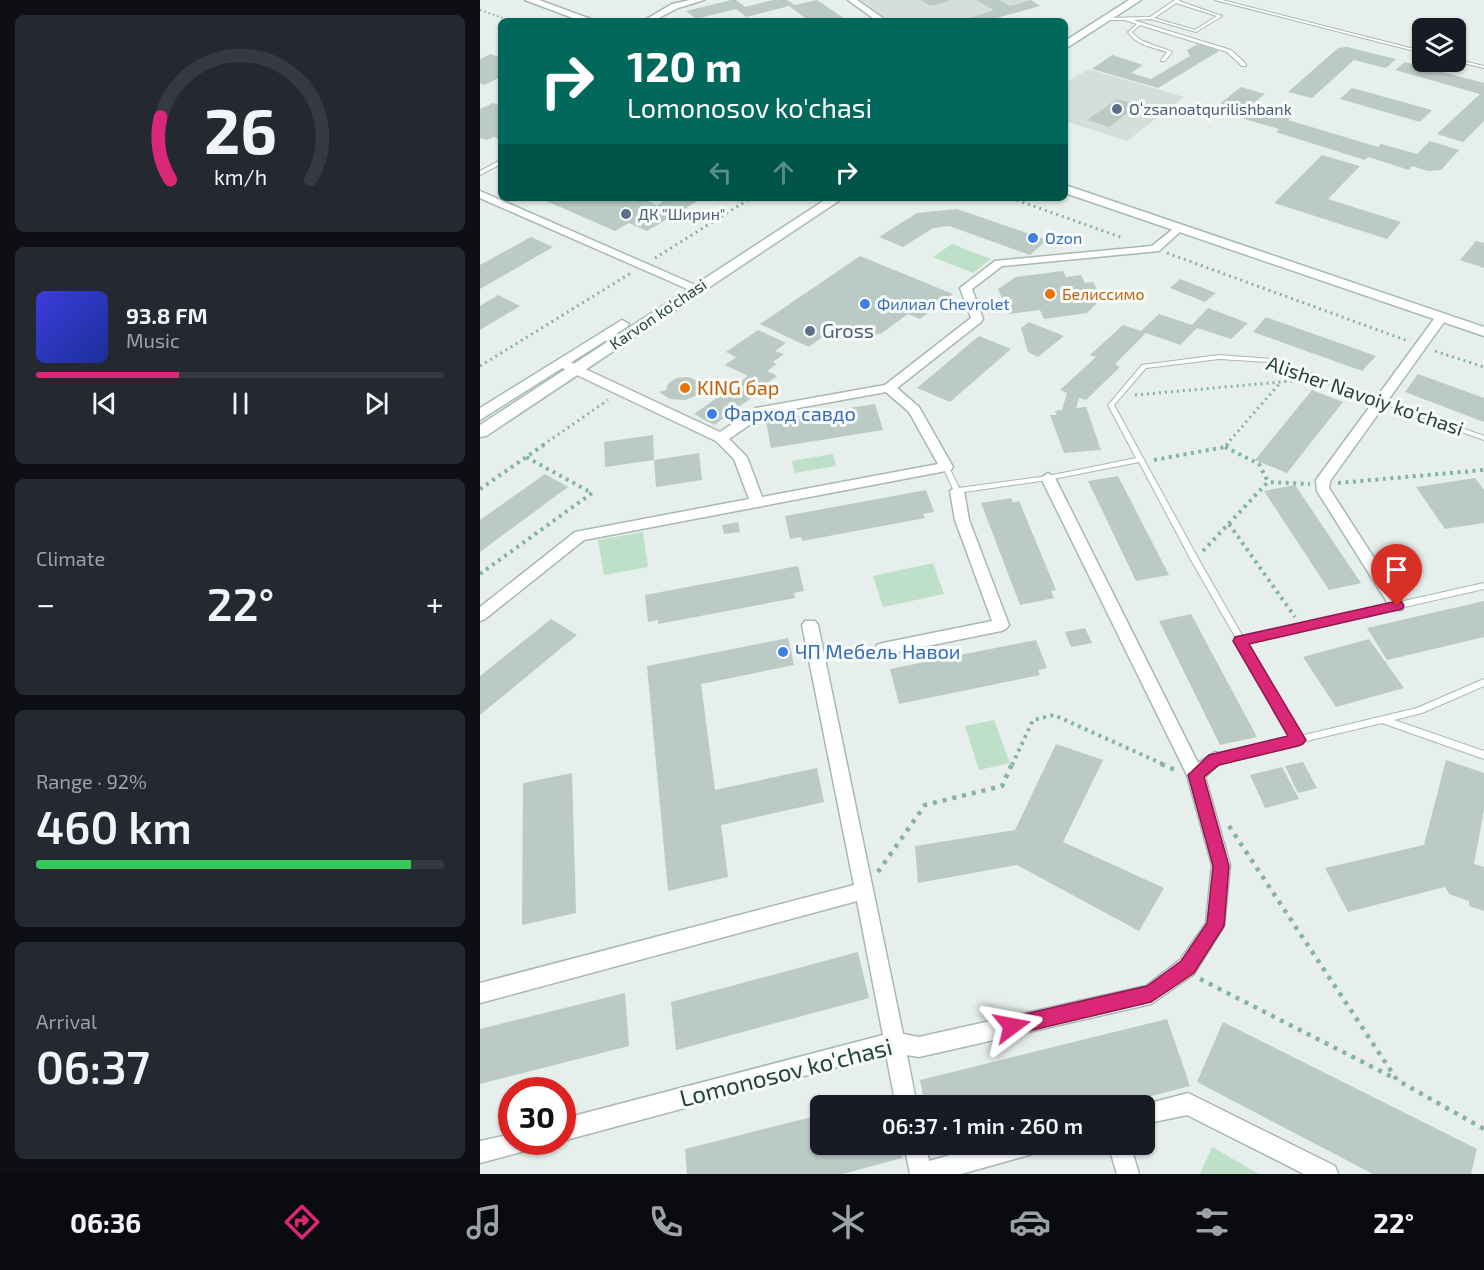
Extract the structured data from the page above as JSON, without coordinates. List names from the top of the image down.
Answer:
{
  "streets": {
    "main road": ["Karvon ko'chasi"],
    "street": ["Lomonosov ko'chasi"],
    "lane": ["Alisher Navoiy ko'chasi"]
  },
  "places": [
    "Oʻzsanoatqurilishbank",
    "ДК \"Ширин\"",
    "Ozon",
    "Белиссимо",
    "Филиал Chevrolet",
    "Gross",
    "KING бар",
    "Фарход савдо",
    "ЧП Мебель Навои"
  ],
  "page": {
    "turn": ["120 m", "Lomonosov ko'chasi"],
    "song": ["93.8 FM", "Music"],
    "tile": [
      "Climate",
      ["Range · 92%", "460 km"],
      ["Arrival", "06:37"]
    ],
    "heat": ["−", "22°", "+"],
    "limit": "30",
    "trip": "06:37 · 1 min · 260 m",
    "tabs": ["06:36", "22°"],
    "gauge": ["26", "km/h"]
  }
}
